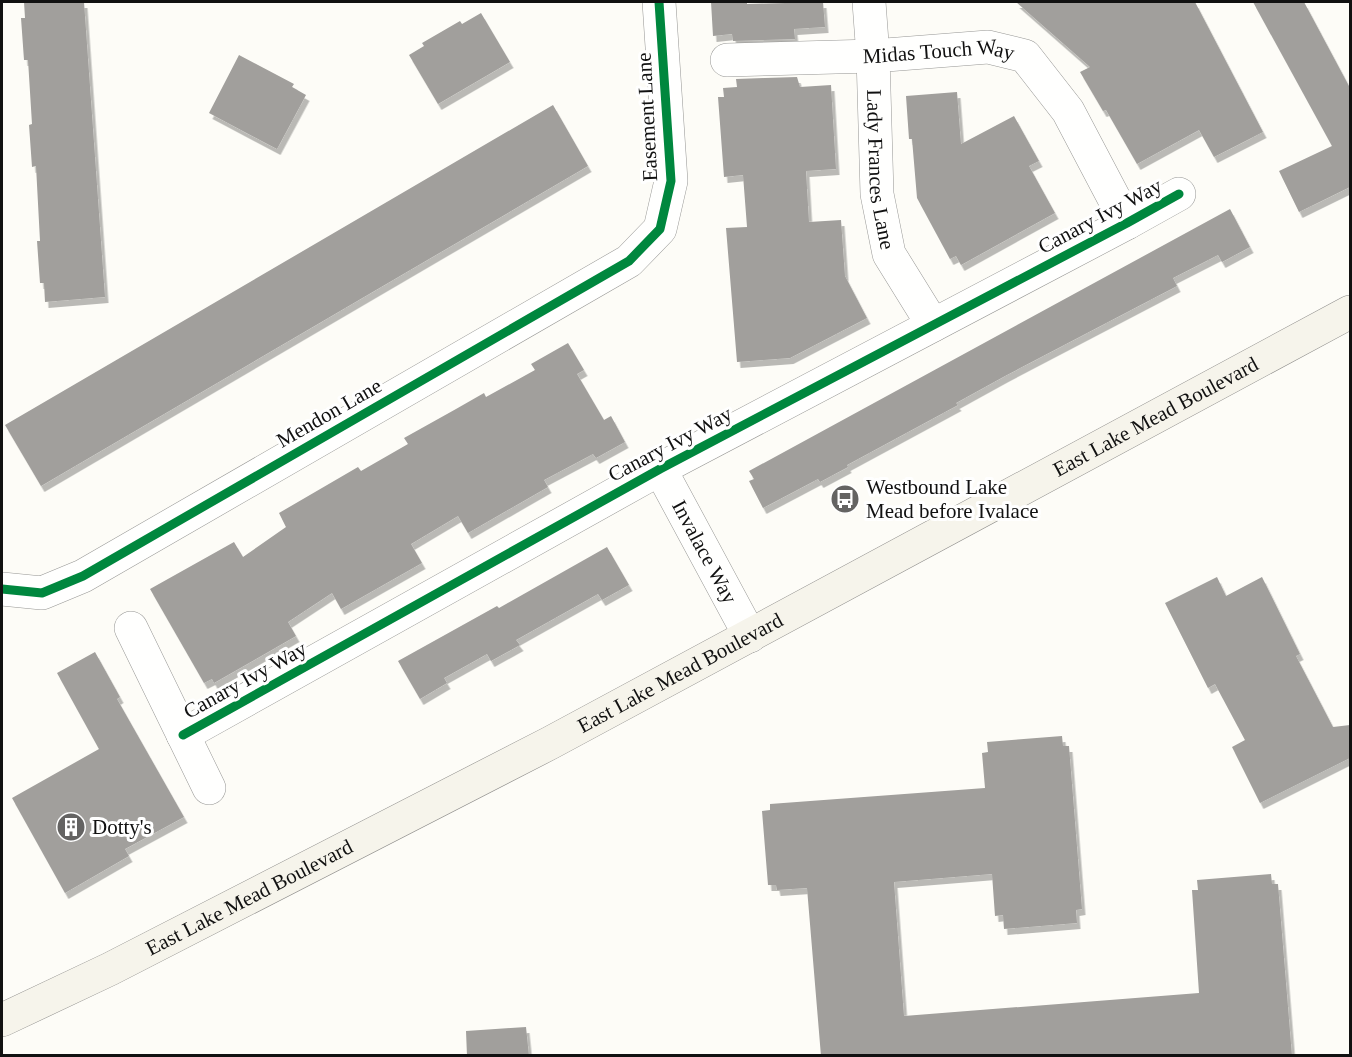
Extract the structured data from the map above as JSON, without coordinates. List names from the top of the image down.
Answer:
{
  "streets": {
    "main road": ["East Lake Mead Boulevard"],
    "street": [
      "Midas Touch Way",
      "Easement Lane",
      "Lady Frances Lane",
      "Canary Ivy Way",
      "Mendon Lane",
      "Invalace Way"
    ]
  },
  "crossings": [
    ["Midas Touch Way", "Lady Frances Lane"],
    ["Midas Touch Way", "Canary Ivy Way"],
    ["Easement Lane", "Mendon Lane"],
    ["Lady Frances Lane", "Canary Ivy Way"],
    ["Canary Ivy Way", "Invalace Way"],
    ["East Lake Mead Boulevard", "Invalace Way"]
  ],
  "places": {
    "bus stop": ["Westbound Lake Mead before Ivalace"],
    "building": ["Dotty's"]
  }
}
